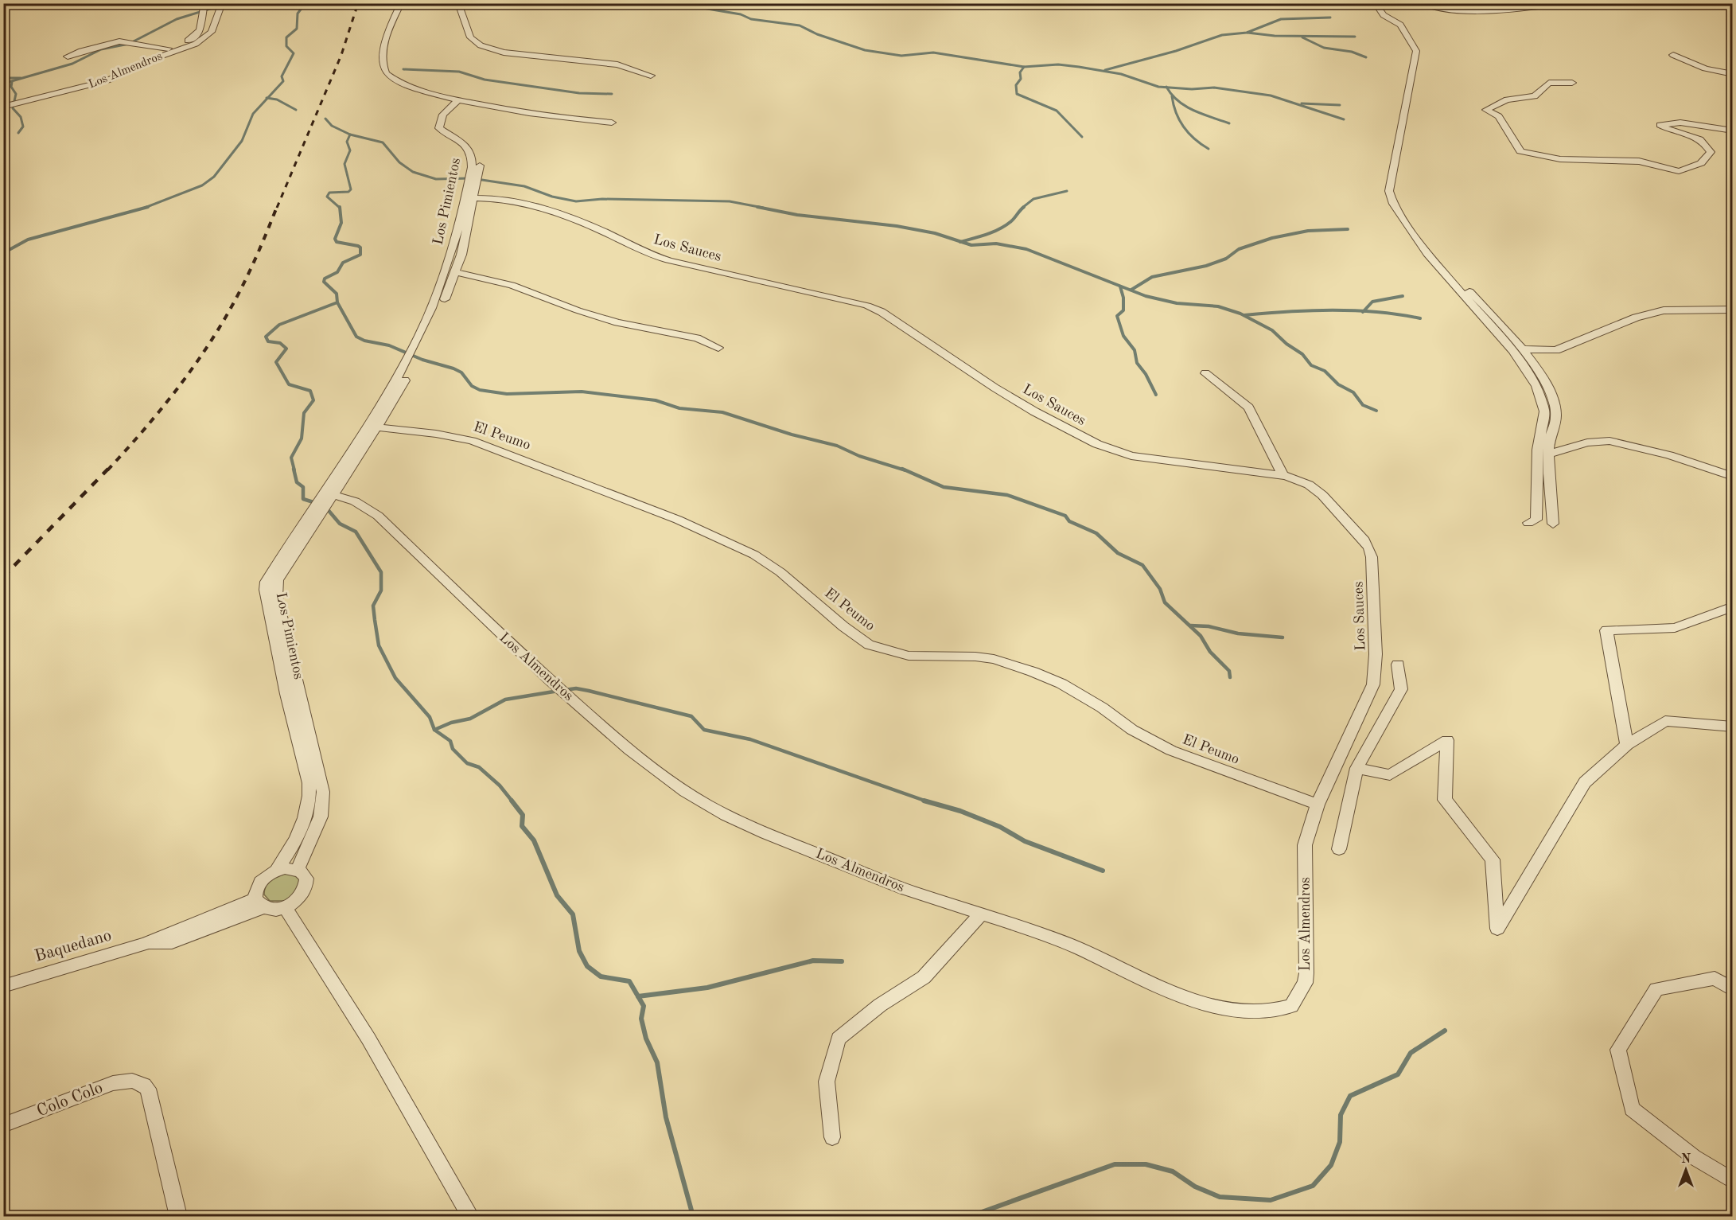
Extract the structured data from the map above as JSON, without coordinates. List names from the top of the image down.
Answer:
{
  "streets": {
    "street": [
      "Los Almendros",
      "Los Pimientos",
      "Los Sauces",
      "El Peumo",
      "Baquedano",
      "Colo Colo"
    ]
  },
  "crossings": [
    ["Los Almendros", "Los Pimientos"],
    ["Los Almendros", "Los Sauces"],
    ["Los Almendros", "El Peumo"],
    ["Los Pimientos", "Los Sauces"],
    ["Los Pimientos", "El Peumo"],
    ["Los Pimientos", "Baquedano"],
    ["Los Sauces", "El Peumo"]
  ],
  "north": "top"
}
